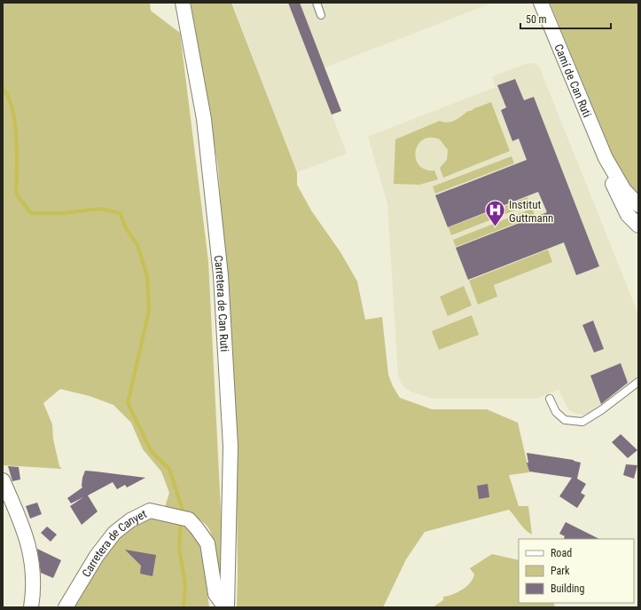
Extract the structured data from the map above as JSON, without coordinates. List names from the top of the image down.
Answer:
{
  "streets": {
    "street": ["Camí de Can Ruti", "Carretera de Can Ruti", "Carretera de Canyet"]
  },
  "crossings": [
    ["Carretera de Can Ruti", "Carretera de Canyet"]
  ],
  "places": {
    "hospital": ["Institut Guttmann"]
  },
  "legend": ["Road", "Park", "Building"],
  "scale_bar": "50 m"
}
